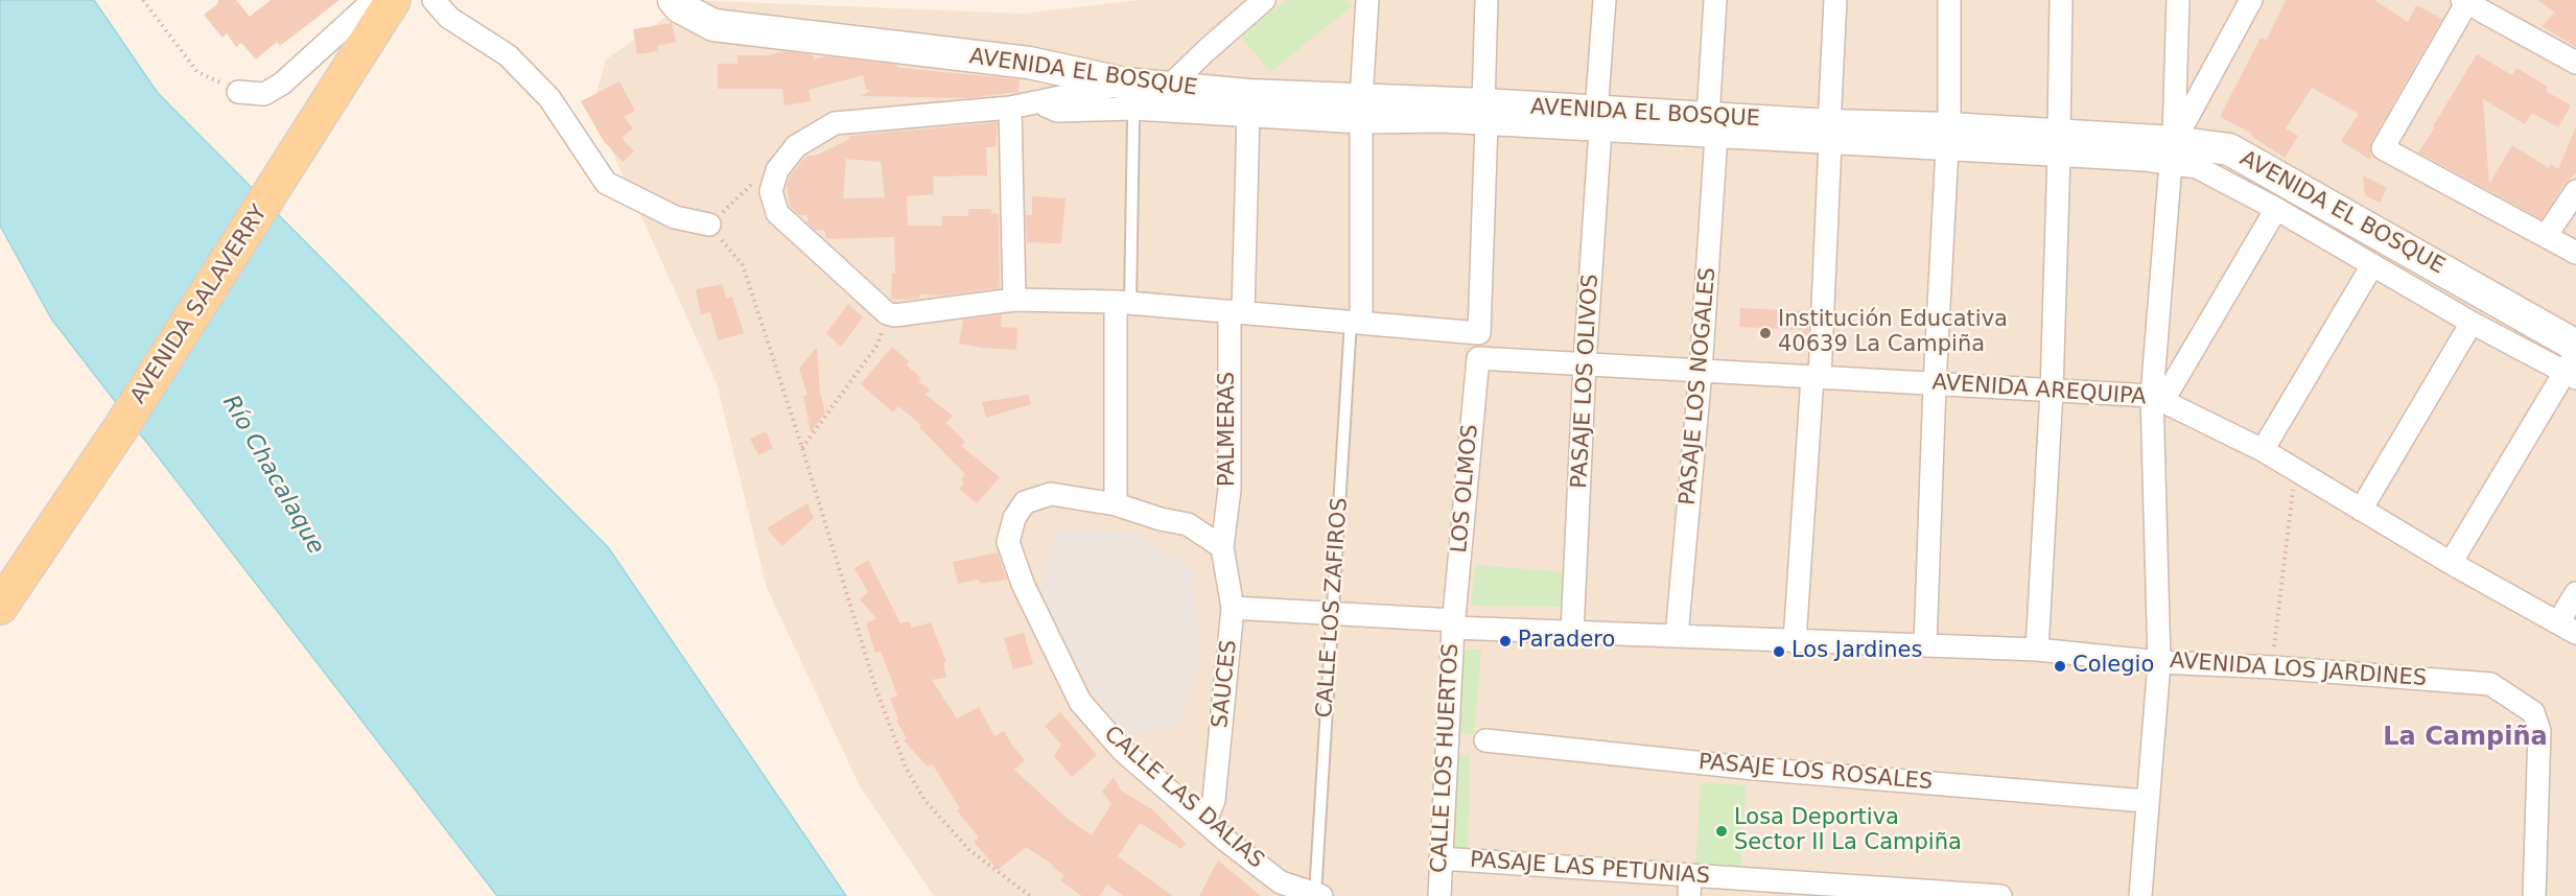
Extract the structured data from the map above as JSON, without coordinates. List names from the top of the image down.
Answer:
{
  "streets": {
    "main road": ["AVENIDA SALAVERRY"],
    "street": [
      "AVENIDA EL BOSQUE",
      "PASAJE LOS OLIVOS",
      "PASAJE LOS NOGALES",
      "AVENIDA AREQUIPA",
      "PALMERAS",
      "LOS OLMOS",
      "AVENIDA LOS JARDINES",
      "SAUCES",
      "CALLE LOS HUERTOS",
      "PASAJE LOS ROSALES",
      "CALLE LAS DALIAS",
      "PASAJE LAS PETUNIAS"
    ],
    "lane": ["CALLE LOS ZAFIROS"]
  },
  "crossings": [
    ["AVENIDA EL BOSQUE", "PASAJE LOS OLIVOS"],
    ["AVENIDA EL BOSQUE", "PASAJE LOS NOGALES"],
    ["PASAJE LOS OLIVOS", "AVENIDA AREQUIPA"],
    ["PASAJE LOS OLIVOS", "AVENIDA LOS JARDINES"],
    ["PASAJE LOS NOGALES", "AVENIDA AREQUIPA"],
    ["PASAJE LOS NOGALES", "AVENIDA LOS JARDINES"],
    ["AVENIDA AREQUIPA", "LOS OLMOS"],
    ["PALMERAS", "SAUCES"],
    ["LOS OLMOS", "AVENIDA LOS JARDINES"],
    ["LOS OLMOS", "CALLE LOS HUERTOS"],
    ["CALLE LOS ZAFIROS", "AVENIDA LOS JARDINES"],
    ["CALLE LOS ZAFIROS", "CALLE LAS DALIAS"],
    ["AVENIDA LOS JARDINES", "SAUCES"],
    ["AVENIDA LOS JARDINES", "CALLE LOS HUERTOS"],
    ["SAUCES", "CALLE LAS DALIAS"],
    ["CALLE LOS HUERTOS", "PASAJE LAS PETUNIAS"]
  ],
  "districts": ["La Campiña"],
  "water": ["Río Chacalaque"],
  "places": [
    "Institución Educativa 40639 La Campiña",
    "Paradero",
    "Los Jardines",
    "Colegio",
    "Losa Deportiva Sector II La Campiña"
  ]
}
